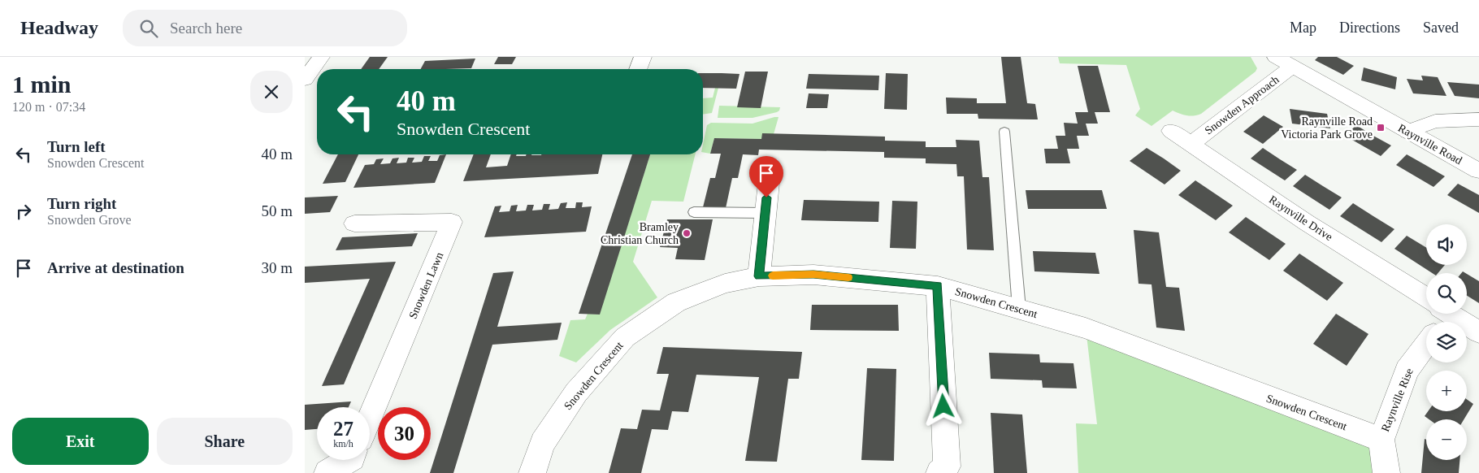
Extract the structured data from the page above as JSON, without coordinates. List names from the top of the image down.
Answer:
{
  "streets": {
    "street": [
      "Snowden Approach",
      "Raynville Road",
      "Raynville Drive",
      "Snowden Lawn",
      "Snowden Crescent",
      "Raynville Rise"
    ]
  },
  "crossings": [
    ["Snowden Approach", "Raynville Road"],
    ["Snowden Approach", "Raynville Drive"],
    ["Snowden Crescent", "Raynville Rise"]
  ],
  "places": {
    "transit": ["Raynville Road Victoria Park Grove"],
    "other": ["Bramley Christian Church"]
  },
  "page": {
    "header": "Headway",
    "search": "Search here",
    "nav": ["Map", "Directions", "Saved"],
    "heading": ["1 min", "120 m · 07:34"],
    "turn": ["40 m", "Snowden Crescent"],
    "list": [
      {
        "name": "Turn left",
        "note": "Snowden Crescent",
        "value": "40 m"
      },
      {
        "name": "Turn right",
        "note": "Snowden Grove",
        "value": "50 m"
      },
      {
        "name": "Arrive at destination",
        "value": "30 m"
      }
    ],
    "map_buttons": ["+", "−"],
    "speed": "27 km/h",
    "limit": "30",
    "buttons": ["Exit", "Share"]
  }
}
